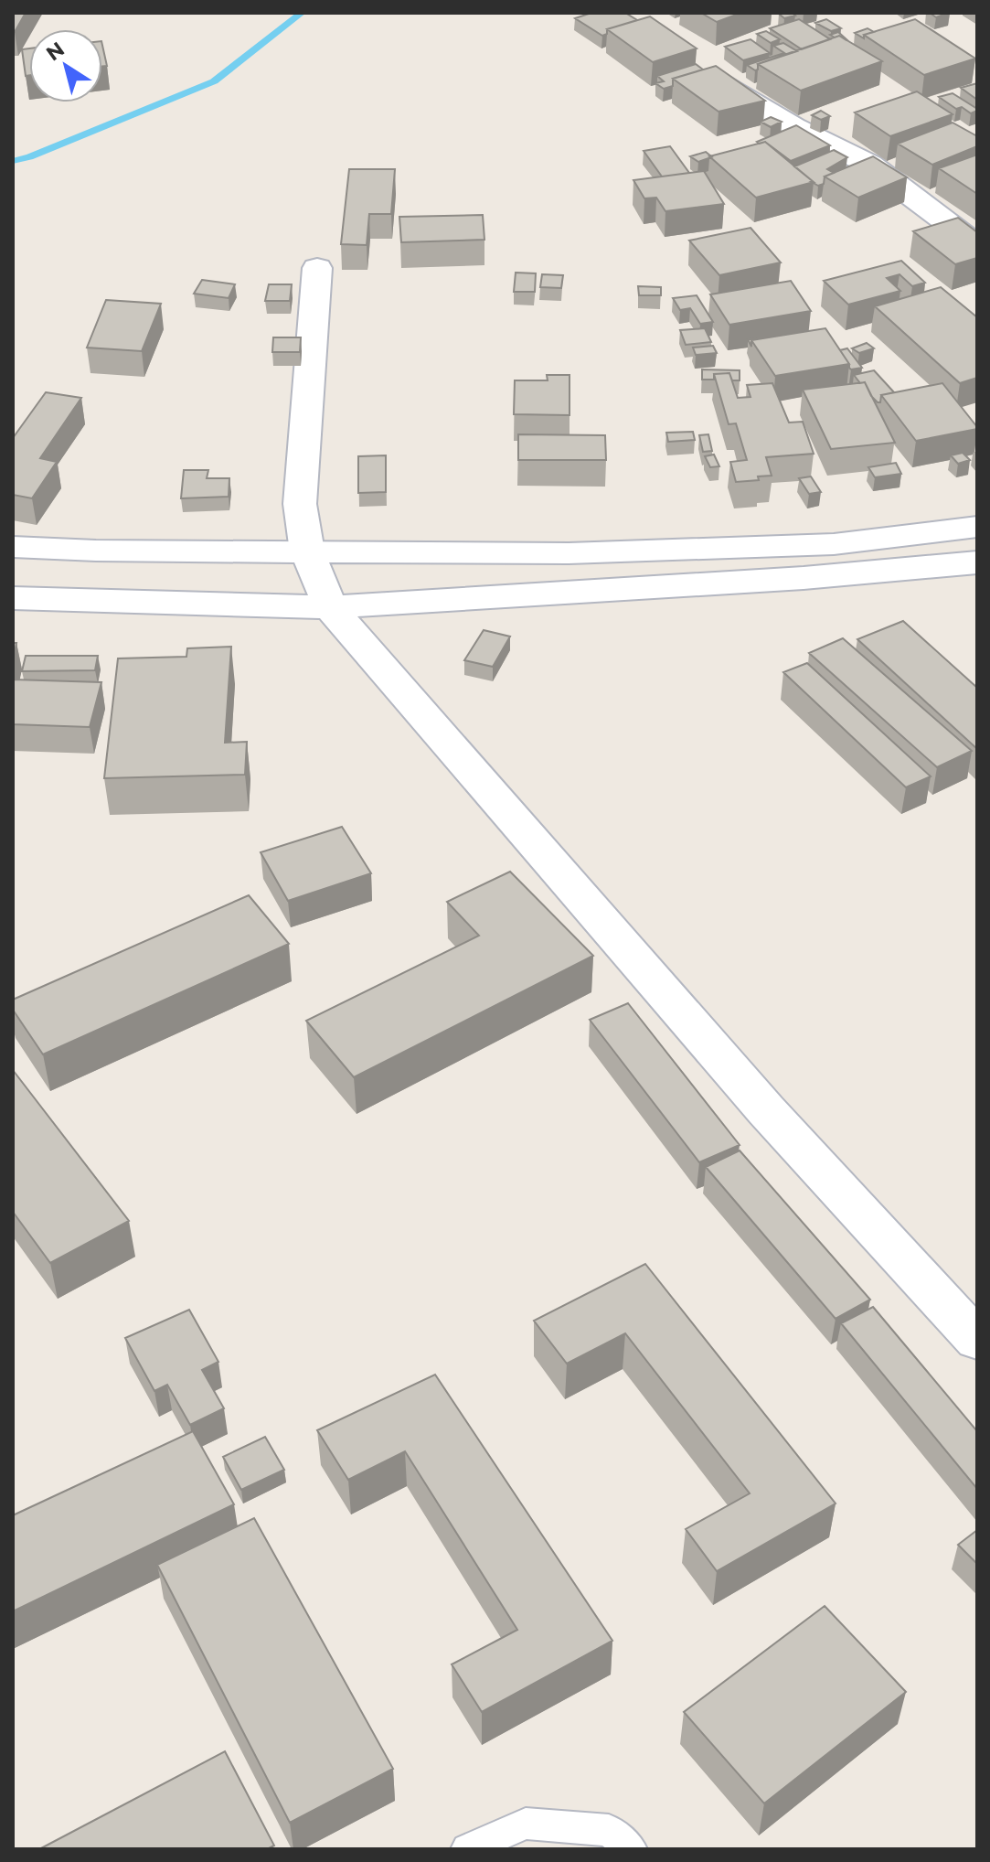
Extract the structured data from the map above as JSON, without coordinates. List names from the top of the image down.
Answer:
{
  "north": "top left"
}
